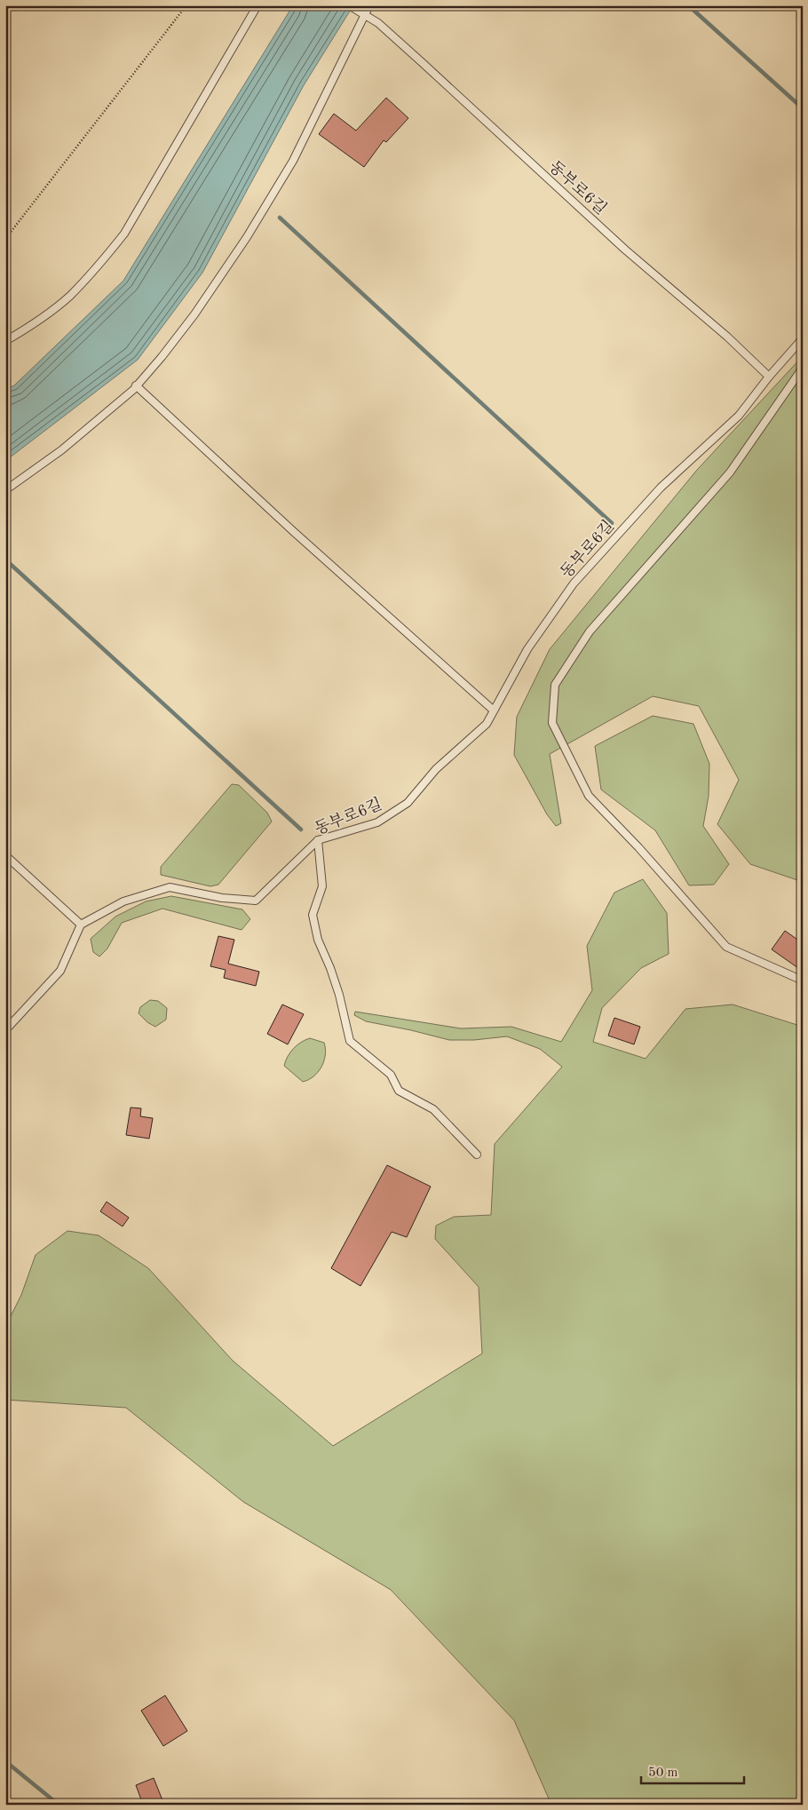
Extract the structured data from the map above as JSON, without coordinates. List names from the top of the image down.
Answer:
{
  "streets": {
    "lane": ["동부로6길"]
  },
  "scale_bar": "50 m"
}
